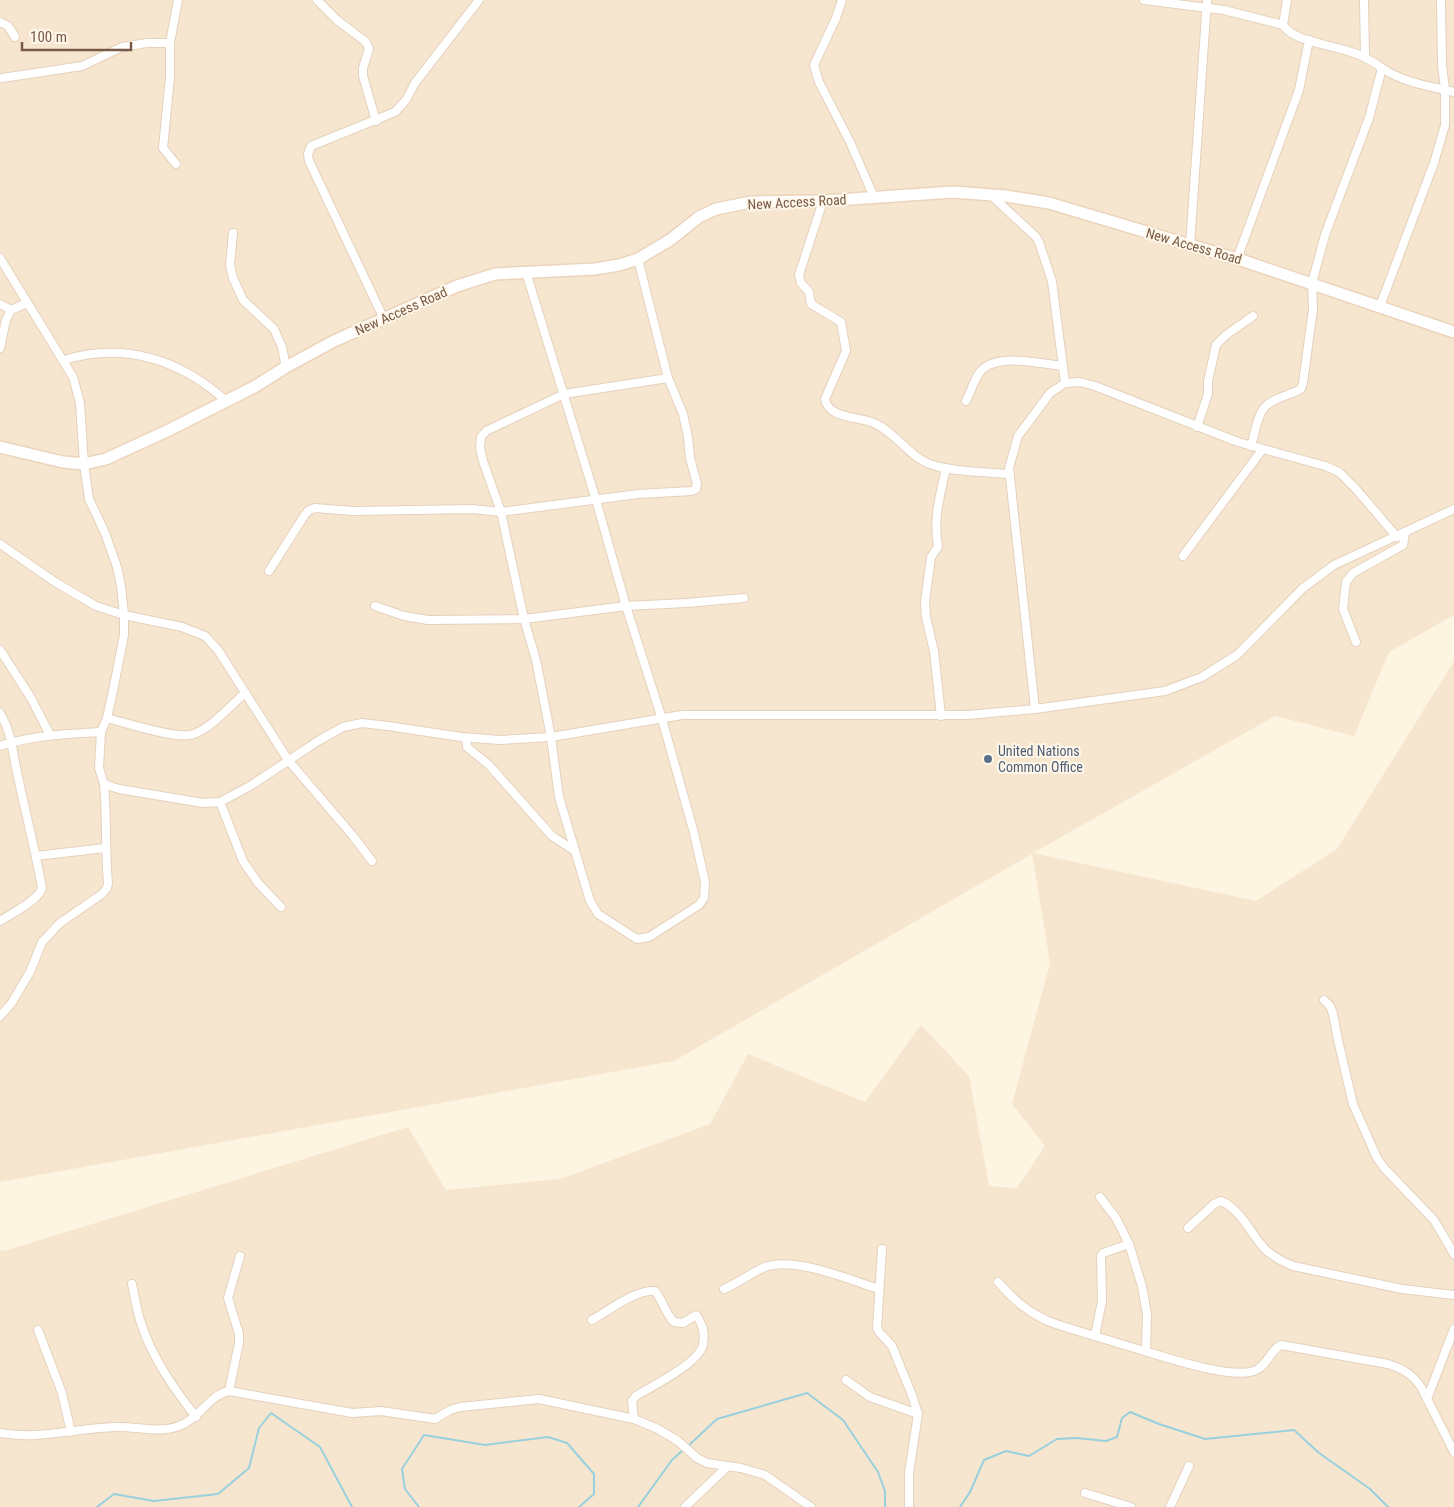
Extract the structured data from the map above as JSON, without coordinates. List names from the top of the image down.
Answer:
{
  "streets": {
    "main road": ["New Access Road"]
  },
  "places": ["United Nations Common Office"],
  "scale_bar": "100 m"
}
